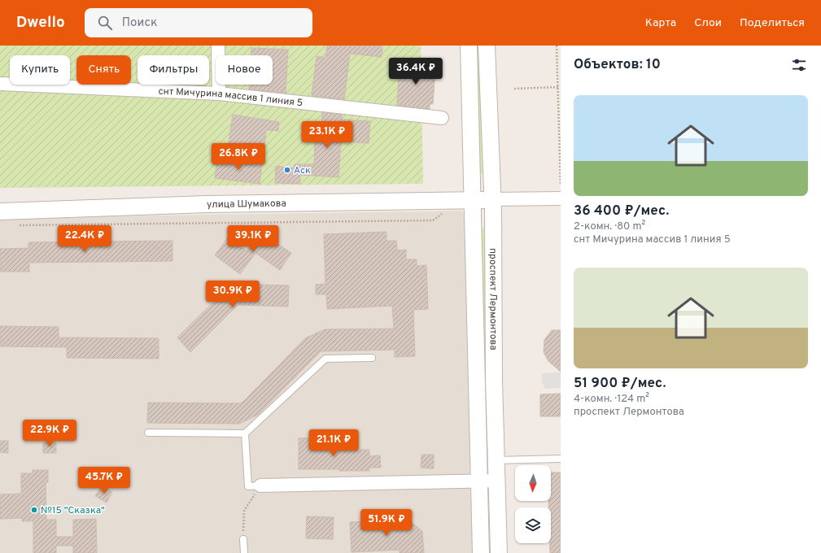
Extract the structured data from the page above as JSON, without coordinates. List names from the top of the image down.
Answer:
{
  "streets": {
    "street": ["снт Мичурина массив 1 линия 5", "улица Шумакова", "проспект Лермонтова"]
  },
  "crossings": [
    ["улица Шумакова", "проспект Лермонтова"]
  ],
  "places": ["Аск", "№15 \"Сказка\""],
  "north": "bottom",
  "page": {
    "header": "Dwello",
    "search": "Поиск",
    "nav": ["Карта", "Слои", "Поделиться"],
    "heading": "Объектов: 10",
    "chip": [
      "Купить",
      "Снять",
      "Фильтры",
      "Новое"
    ],
    "price": [
      "36.4K ₽",
      "23.1K ₽",
      "26.8K ₽",
      "22.4K ₽",
      "39.1K ₽",
      "30.9K ₽",
      "22.9K ₽",
      "21.1K ₽",
      "45.7K ₽",
      "51.9K ₽"
    ],
    "list": [
      {
        "name": "36 400 ₽/мес.",
        "note": "2-комн. · 80 m² · снт Мичурина массив 1 линия 5"
      },
      {
        "name": "51 900 ₽/мес.",
        "note": "4-комн. · 124 m² · проспект Лермонтова"
      }
    ]
  }
}
